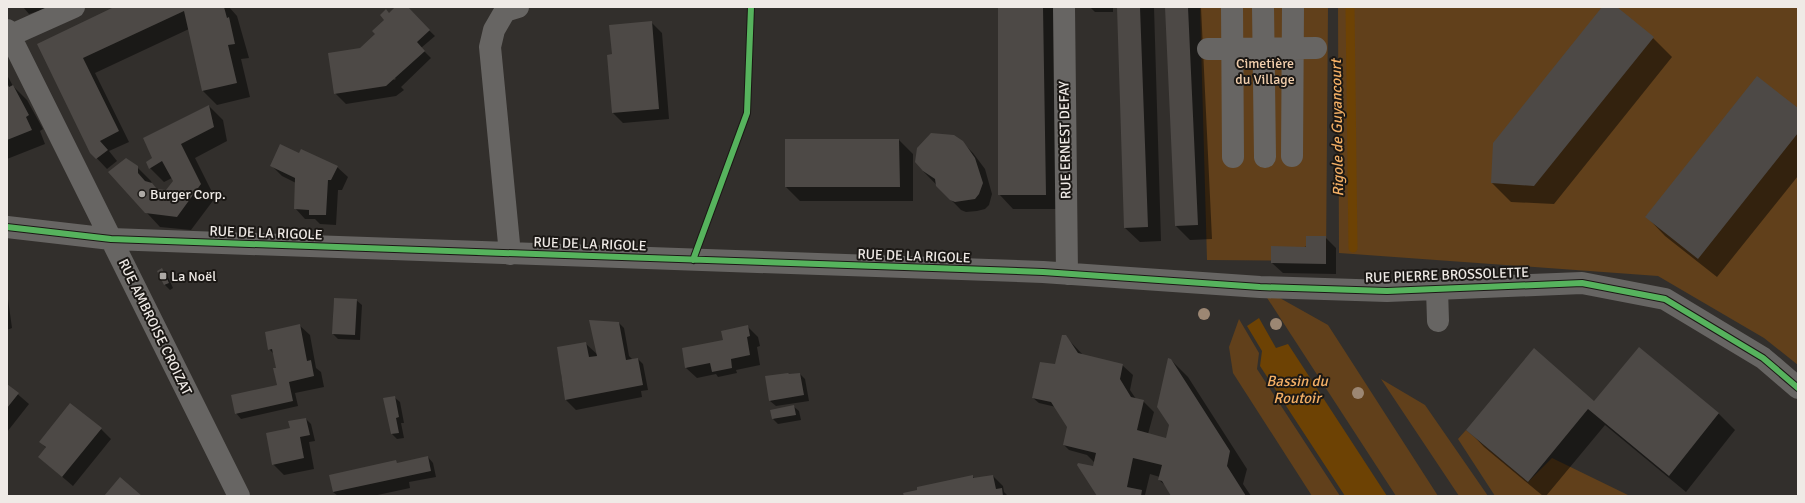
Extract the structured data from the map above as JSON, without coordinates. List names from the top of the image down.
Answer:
{
  "streets": {
    "street": [
      "RUE ERNEST DEFAY",
      "RUE DE LA RIGOLE",
      "RUE PIERRE BROSSOLETTE",
      "RUE AMBROISE CROIZAT"
    ]
  },
  "crossings": [
    ["RUE ERNEST DEFAY", "RUE DE LA RIGOLE"],
    ["RUE ERNEST DEFAY", "RUE PIERRE BROSSOLETTE"],
    ["RUE DE LA RIGOLE", "RUE PIERRE BROSSOLETTE"],
    ["RUE DE LA RIGOLE", "RUE AMBROISE CROIZAT"]
  ],
  "water": ["Rigole de Guyancourt", "Bassin du Routoir"],
  "parks": ["Cimetière du Village"],
  "places": {
    "other": ["Burger Corp."],
    "transit": ["La Noël"]
  }
}
